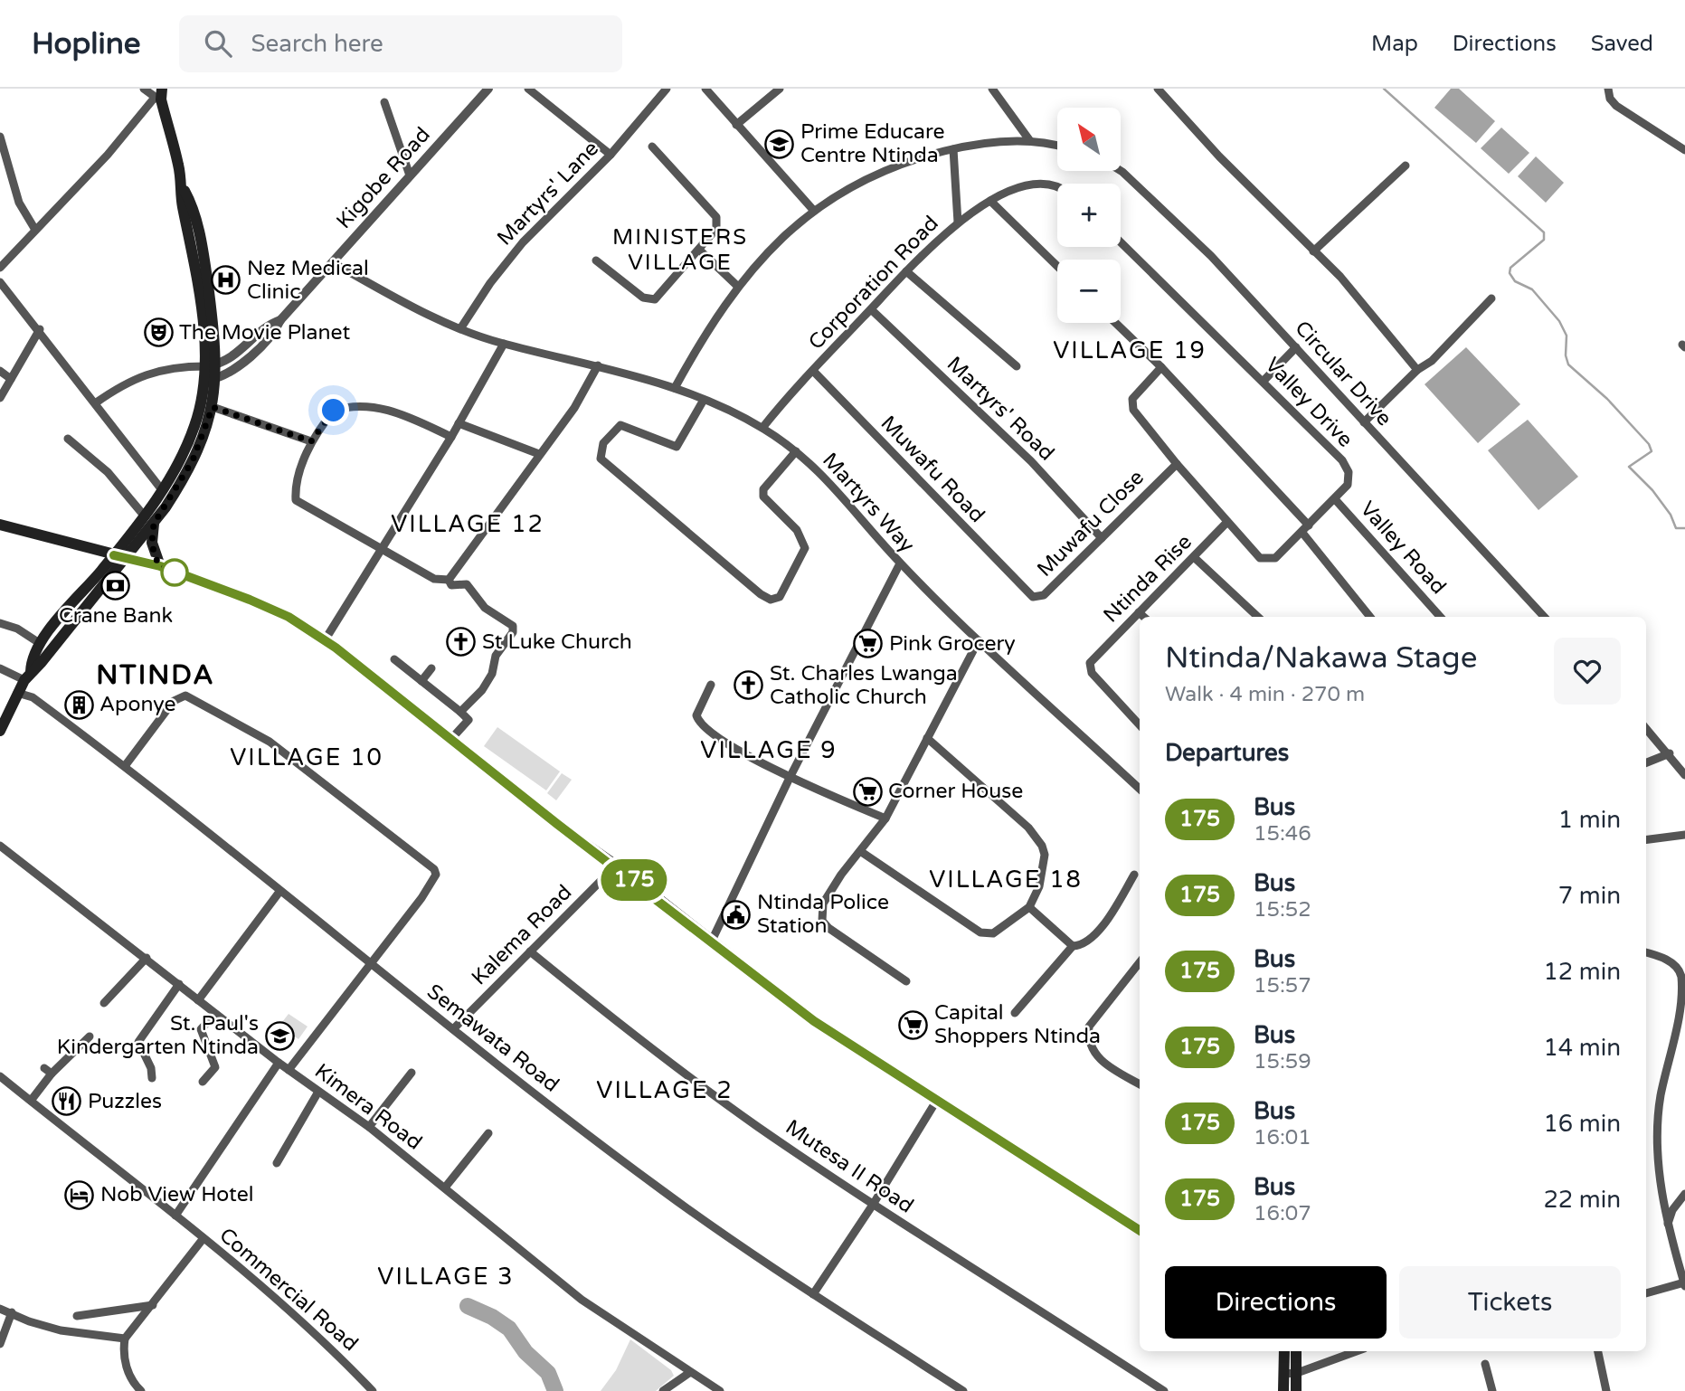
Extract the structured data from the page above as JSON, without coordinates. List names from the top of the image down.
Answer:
{
  "streets": {
    "street": [
      "Kigobe Road",
      "Martyrs' Lane",
      "Corporation Road",
      "Circular Drive",
      "Valley Drive",
      "Martyrs' Road",
      "Muwafu Road",
      "Martyrs Way",
      "Muwafu Close",
      "Valley Road",
      "Ntinda Rise",
      "Kalema Road",
      "Semawata Road",
      "Kimera Road",
      "Mutesa II Road",
      "Commercial Road"
    ]
  },
  "crossings": [
    ["Kigobe Road", "Martyrs Way"],
    ["Martyrs' Lane", "Martyrs Way"],
    ["Corporation Road", "Martyrs' Road"],
    ["Corporation Road", "Muwafu Road"],
    ["Corporation Road", "Martyrs Way"],
    ["Valley Drive", "Muwafu Close"],
    ["Valley Drive", "Valley Road"],
    ["Valley Drive", "Ntinda Rise"],
    ["Martyrs' Road", "Muwafu Close"],
    ["Muwafu Road", "Muwafu Close"],
    ["Kalema Road", "Semawata Road"],
    ["Kalema Road", "Mutesa II Road"]
  ],
  "districts": [
    "MINISTERS VILLAGE",
    "VILLAGE 19",
    "VILLAGE 12",
    "NTINDA",
    "VILLAGE 9",
    "VILLAGE 10",
    "VILLAGE 18",
    "VILLAGE 2",
    "VILLAGE 3"
  ],
  "places": {
    "school or university": ["Prime Educare Centre Ntinda", "St. Paul's Kindergarten Ntinda"],
    "hospital": ["Nez Medical Clinic"],
    "theatre": ["The Movie Planet"],
    "bank": ["Crane Bank"],
    "church": ["St Luke Church", "St. Charles Lwanga Catholic Church"],
    "supermarket": ["Pink Grocery", "Corner House", "Capital Shoppers Ntinda"],
    "building": ["Aponye"],
    "public building": ["Ntinda Police Station"],
    "restaurant": ["Puzzles"],
    "hotel": ["Nob View Hotel"]
  },
  "lines": ["bus line 175"],
  "north": "top left",
  "page": {
    "header": "Hopline",
    "search": "Search here",
    "nav": ["Map", "Directions", "Saved"],
    "on_map": "175",
    "map_buttons": ["+", "−"],
    "heading": [
      ["Ntinda/Nakawa Stage", "Walk · 4 min · 270 m"],
      "Departures"
    ],
    "list": [
      {
        "mark": "175",
        "name": "Bus",
        "note": "15:46",
        "value": "1 min"
      },
      {
        "mark": "175",
        "name": "Bus",
        "note": "15:52",
        "value": "7 min"
      },
      {
        "mark": "175",
        "name": "Bus",
        "note": "15:57",
        "value": "12 min"
      },
      {
        "mark": "175",
        "name": "Bus",
        "note": "15:59",
        "value": "14 min"
      },
      {
        "mark": "175",
        "name": "Bus",
        "note": "16:01",
        "value": "16 min"
      },
      {
        "mark": "175",
        "name": "Bus",
        "note": "16:07",
        "value": "22 min"
      }
    ],
    "buttons": ["Directions", "Tickets"]
  }
}
